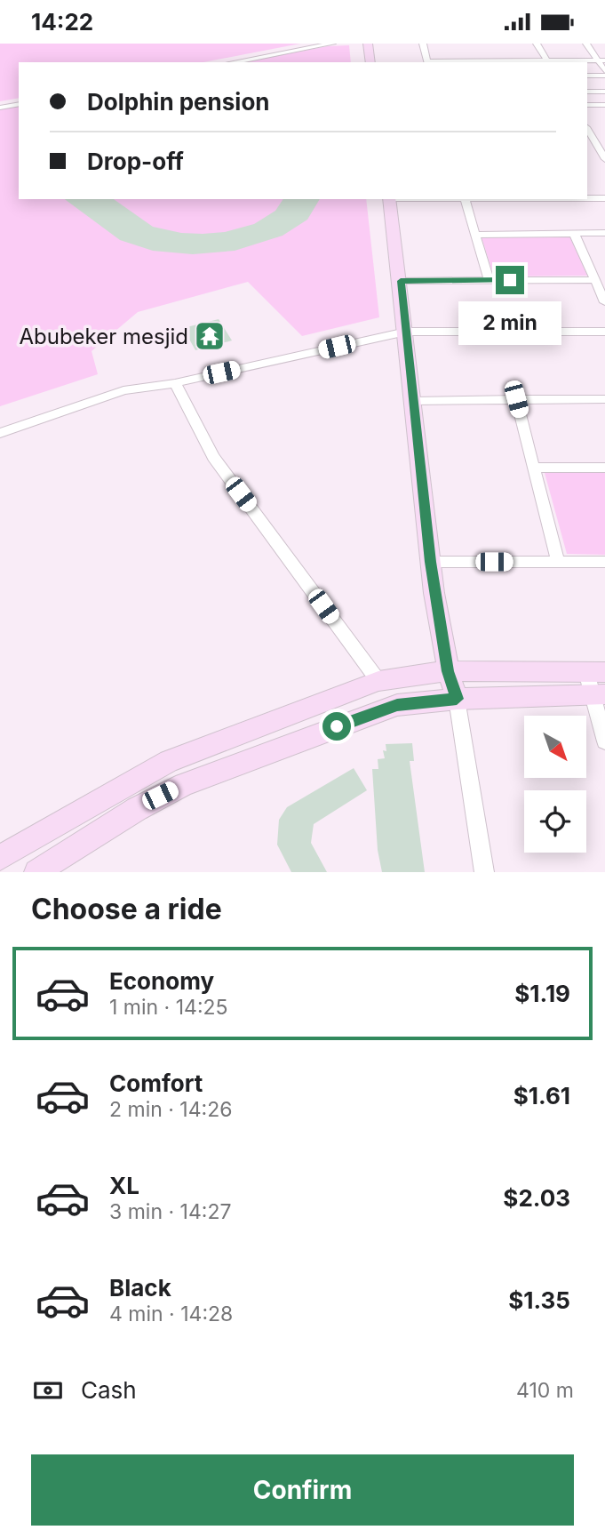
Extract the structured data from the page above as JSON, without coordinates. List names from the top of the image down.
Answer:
{
  "places": {
    "temple": ["Abubeker mesjid"]
  },
  "north": "bottom right",
  "page": {
    "status": "14:22",
    "banner": ["Dolphin pension", "Drop-off"],
    "bubble": "2 min",
    "heading": "Choose a ride",
    "list": [
      {
        "name": "Economy",
        "note": "1 min · 14:25",
        "value": "$1.19"
      },
      {
        "name": "Comfort",
        "note": "2 min · 14:26",
        "value": "$1.61"
      },
      {
        "name": "XL",
        "note": "3 min · 14:27",
        "value": "$2.03"
      },
      {
        "name": "Black",
        "note": "4 min · 14:28",
        "value": "$1.35"
      }
    ],
    "pay": ["Cash", "410 m"],
    "buttons": "Confirm"
  }
}
